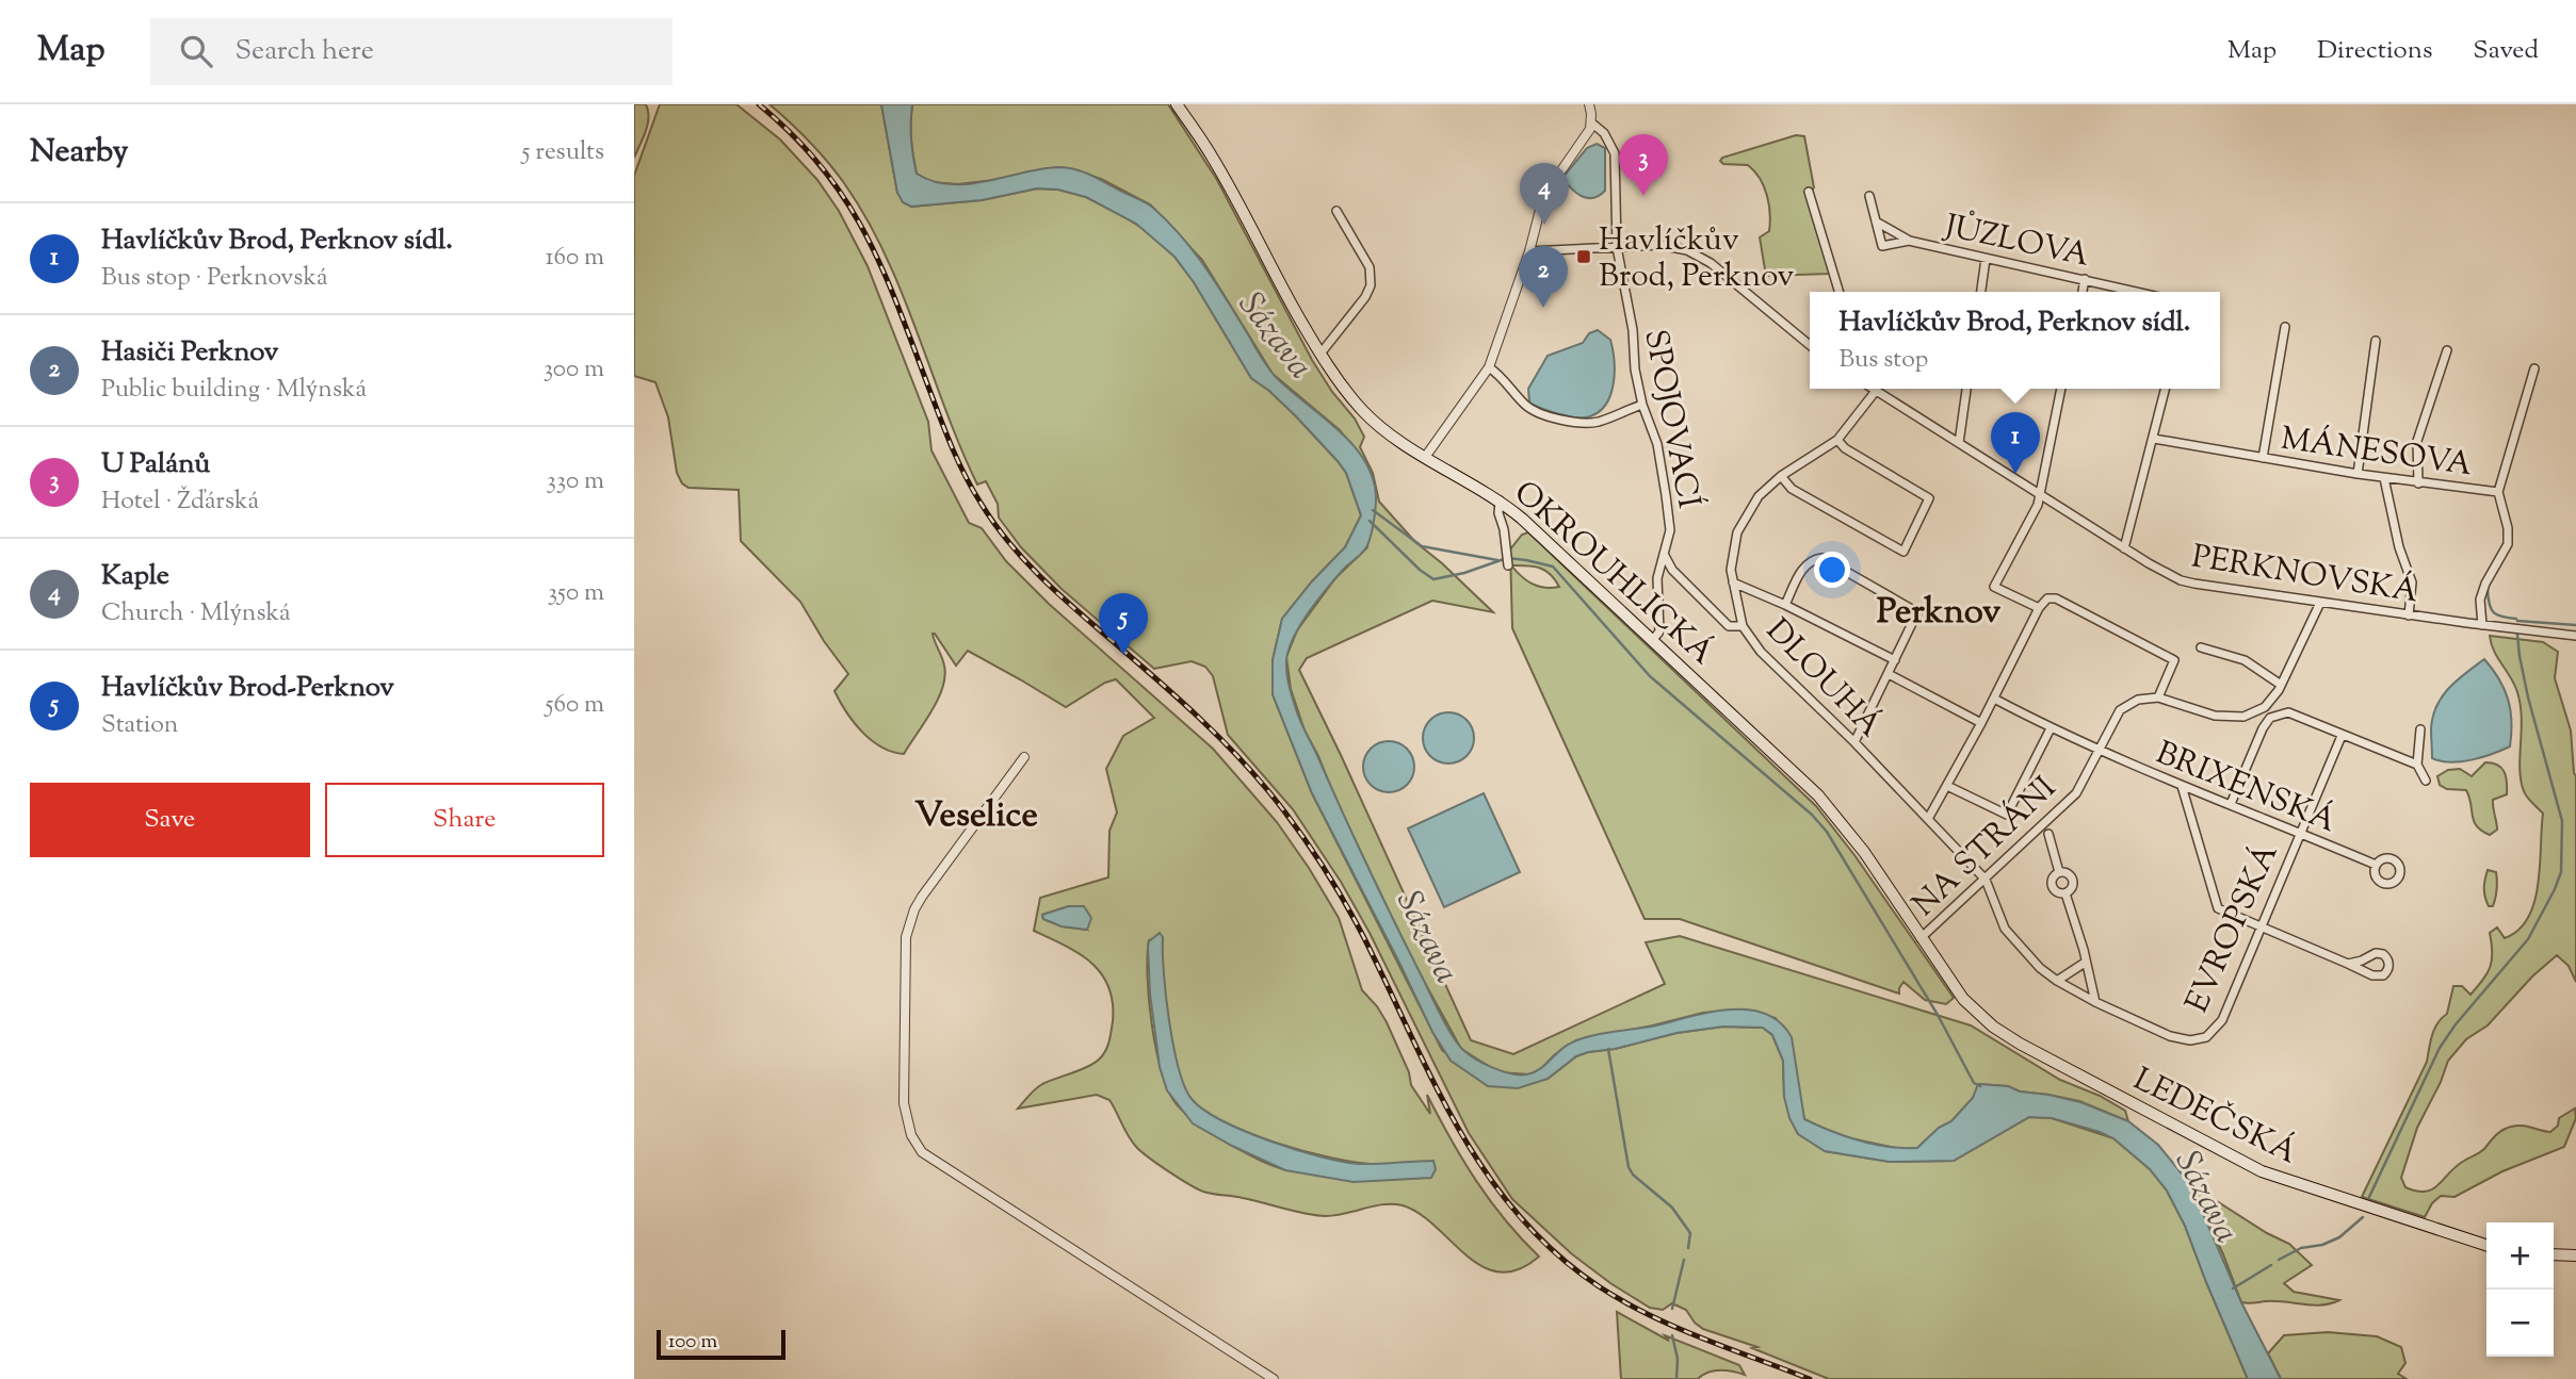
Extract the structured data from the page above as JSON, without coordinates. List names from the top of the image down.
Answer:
{
  "streets": {
    "main road": ["OKROUHLICKÁ", "LEDEČSKÁ"],
    "street": [
      "JŮZLOVA",
      "SPOJOVACÍ",
      "MÁNESOVA",
      "PERKNOVSKÁ",
      "DLOUHÁ",
      "BRIXENSKÁ",
      "NA STRÁNI",
      "EVROPSKÁ"
    ]
  },
  "crossings": [
    ["SPOJOVACÍ", "OKROUHLICKÁ"],
    ["SPOJOVACÍ", "DLOUHÁ"],
    ["MÁNESOVA", "PERKNOVSKÁ"],
    ["OKROUHLICKÁ", "NA STRÁNI"],
    ["OKROUHLICKÁ", "LEDEČSKÁ"],
    ["PERKNOVSKÁ", "DLOUHÁ"],
    ["DLOUHÁ", "NA STRÁNI"],
    ["DLOUHÁ", "EVROPSKÁ"],
    ["BRIXENSKÁ", "NA STRÁNI"],
    ["BRIXENSKÁ", "EVROPSKÁ"],
    ["NA STRÁNI", "EVROPSKÁ"],
    ["NA STRÁNI", "LEDEČSKÁ"]
  ],
  "districts": ["Perknov", "Veselice"],
  "water": ["Sázava"],
  "places": {
    "transit": ["Havlíčkův Brod, Perknov"]
  },
  "scale_bar": "100 m",
  "page": {
    "header": "Map",
    "search": "Search here",
    "nav": ["Map", "Directions", "Saved"],
    "heading": ["Nearby", "5 results"],
    "pins": [
      "3",
      "4",
      "2",
      "1",
      "5"
    ],
    "list": [
      {
        "mark": "1",
        "name": "Havlíčkův Brod, Perknov sídl.",
        "note": "Bus stop · Perknovská",
        "value": "160 m"
      },
      {
        "mark": "2",
        "name": "Hasiči Perknov",
        "note": "Public building · Mlýnská",
        "value": "300 m"
      },
      {
        "mark": "3",
        "name": "U Palánů",
        "note": "Hotel · Žďárská",
        "value": "330 m"
      },
      {
        "mark": "4",
        "name": "Kaple",
        "note": "Church · Mlýnská",
        "value": "350 m"
      },
      {
        "mark": "5",
        "name": "Havlíčkův Brod-Perknov",
        "note": "Station",
        "value": "560 m"
      }
    ],
    "popup": ["Havlíčkův Brod, Perknov sídl.", "Bus stop"],
    "buttons": ["Save", "Share"],
    "map_buttons": ["+", "−"],
    "scale": "100 m"
  }
}
